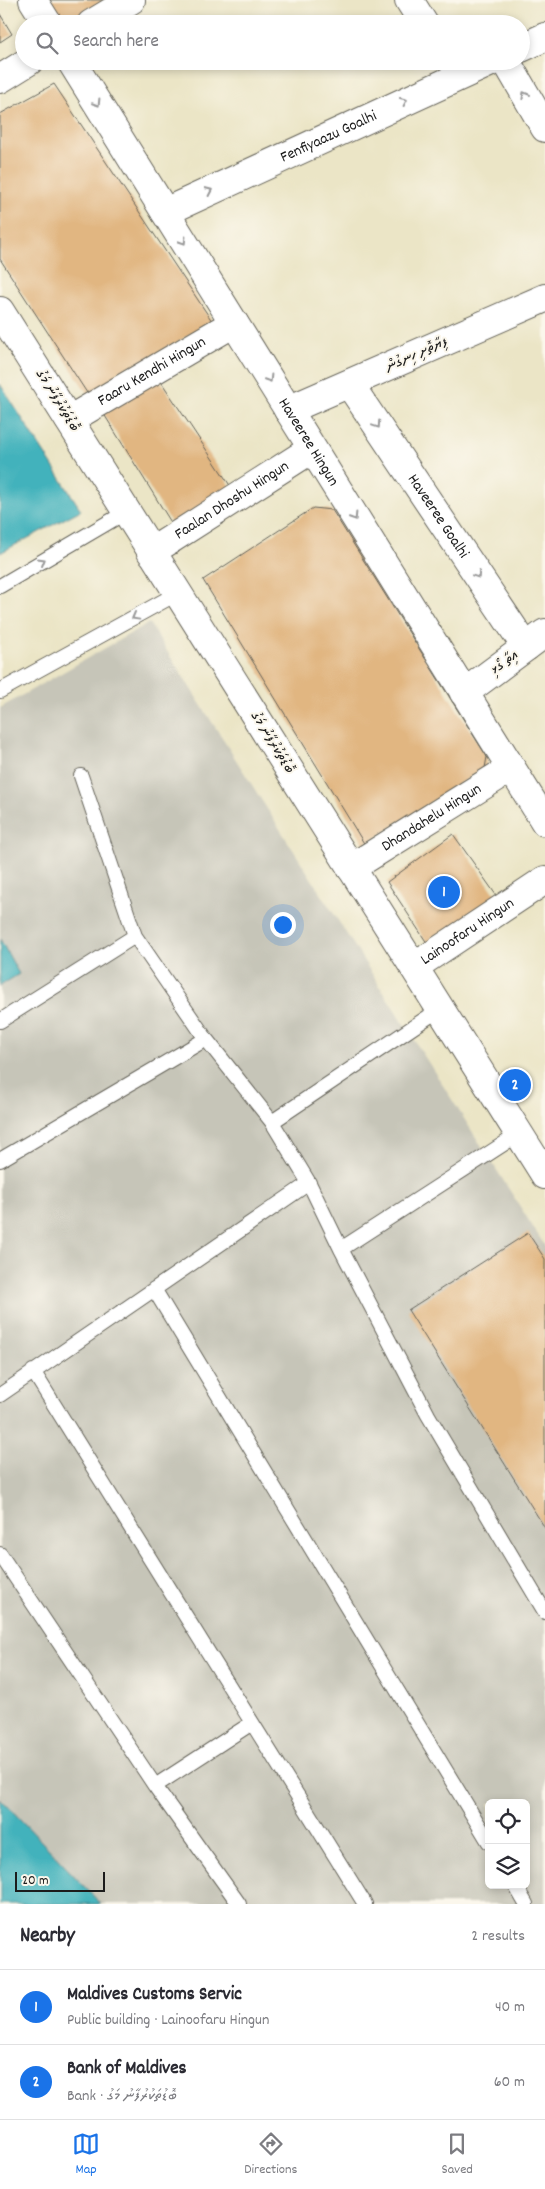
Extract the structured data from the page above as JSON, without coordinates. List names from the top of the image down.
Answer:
{
  "streets": {
    "street": [
      "Fenfiyaazu Goalhi",
      "ފިޔާތޮށި ހިނގުން",
      "Faaru Kendhi Hingun",
      "ބޮޑުތަކުރުފާނު މަގު",
      "Haveeree Hingun",
      "Faalan Dhoshu Hingun",
      "Haveeree Goalhi",
      "އިތާ ގޯޅި",
      "Dhandahelu Hingun",
      "Lainoofaru Hingun"
    ]
  },
  "crossings": [
    ["Fenfiyaazu Goalhi", "Haveeree Hingun"],
    ["ފިޔާތޮށި ހިނގުން", "Haveeree Hingun"],
    ["ފިޔާތޮށި ހިނގުން", "Haveeree Goalhi"],
    ["Faaru Kendhi Hingun", "ބޮޑުތަކުރުފާނު މަގު"],
    ["Faaru Kendhi Hingun", "Haveeree Hingun"],
    ["ބޮޑުތަކުރުފާނު މަގު", "Faalan Dhoshu Hingun"],
    ["ބޮޑުތަކުރުފާނު މަގު", "Dhandahelu Hingun"],
    ["ބޮޑުތަކުރުފާނު މަގު", "Lainoofaru Hingun"],
    ["Haveeree Hingun", "Faalan Dhoshu Hingun"],
    ["Haveeree Hingun", "އިތާ ގޯޅި"],
    ["Haveeree Hingun", "Dhandahelu Hingun"],
    ["Haveeree Goalhi", "އިތާ ގޯޅި"]
  ],
  "one_way": ["Fenfiyaazu Goalhi", "Haveeree Hingun", "Haveeree Goalhi"],
  "scale_bar": "20 m",
  "page": {
    "search": "Search here",
    "pins": ["1", "2"],
    "scale": "20 m",
    "heading": ["Nearby", "2 results"],
    "list": [
      {
        "mark": "1",
        "name": "Maldives Customs Servic",
        "note": "Public building · Lainoofaru Hingun",
        "value": "40 m"
      },
      {
        "mark": "2",
        "name": "Bank of Maldives",
        "note": "Bank · ބޮޑުތަކުރުފާނު މަގު",
        "value": "60 m"
      }
    ],
    "nav": ["Map", "Directions", "Saved"]
  }
}
